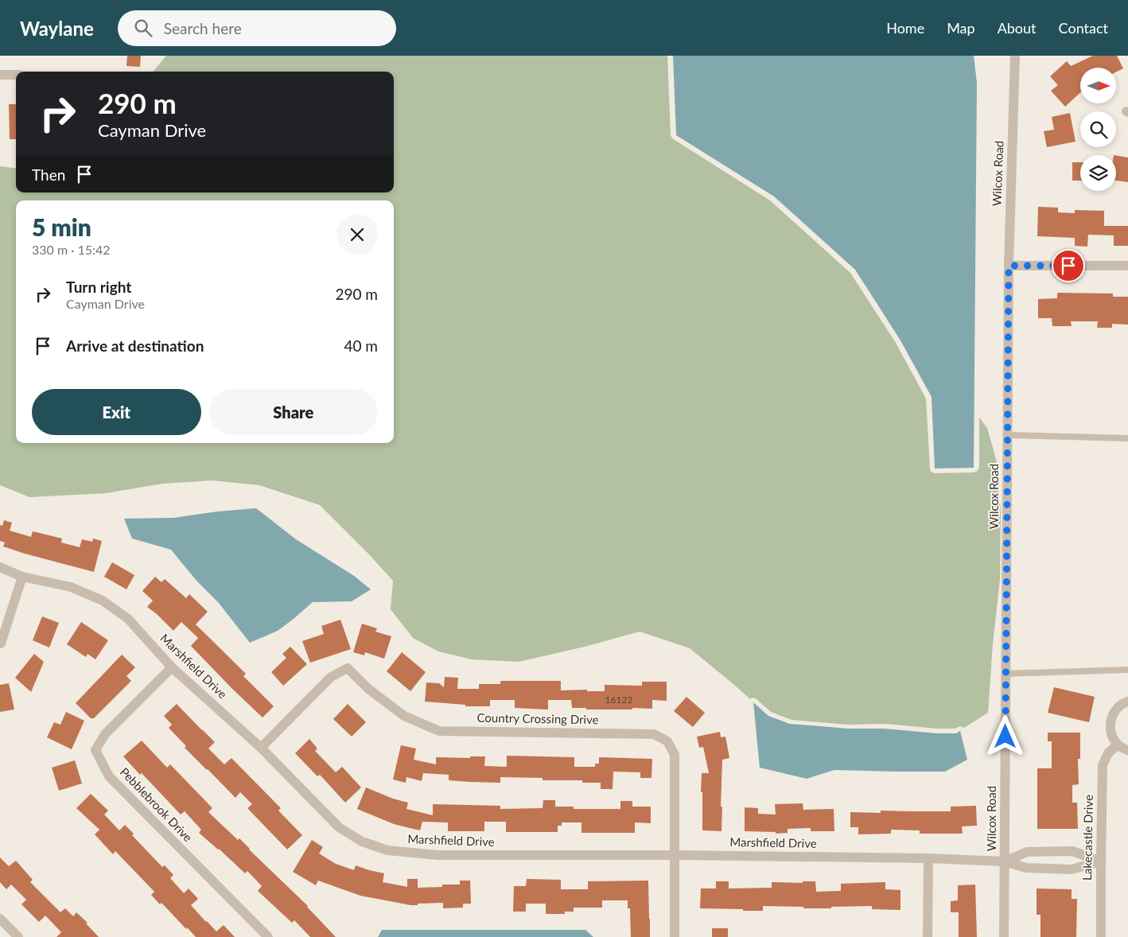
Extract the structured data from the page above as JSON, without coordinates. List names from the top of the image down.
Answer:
{
  "streets": {
    "street": [
      "Wilcox Road",
      "Marshfield Drive",
      "Country Crossing Drive",
      "Pebblebrook Drive",
      "Lakecastle Drive"
    ]
  },
  "crossings": [
    ["Wilcox Road", "Marshfield Drive"],
    ["Marshfield Drive", "Country Crossing Drive"],
    ["Marshfield Drive", "Pebblebrook Drive"],
    ["Marshfield Drive", "Lakecastle Drive"]
  ],
  "house_numbers": ["16122"],
  "north": "right",
  "page": {
    "header": "Waylane",
    "search": "Search here",
    "nav": [
      "Home",
      "Map",
      "About",
      "Contact"
    ],
    "turn": ["290 m", "Cayman Drive"],
    "then": "Then",
    "heading": ["5 min", "330 m · 15:42"],
    "list": [
      {
        "name": "Turn right",
        "note": "Cayman Drive",
        "value": "290 m"
      },
      {
        "name": "Arrive at destination",
        "value": "40 m"
      }
    ],
    "buttons": ["Exit", "Share"]
  }
}
